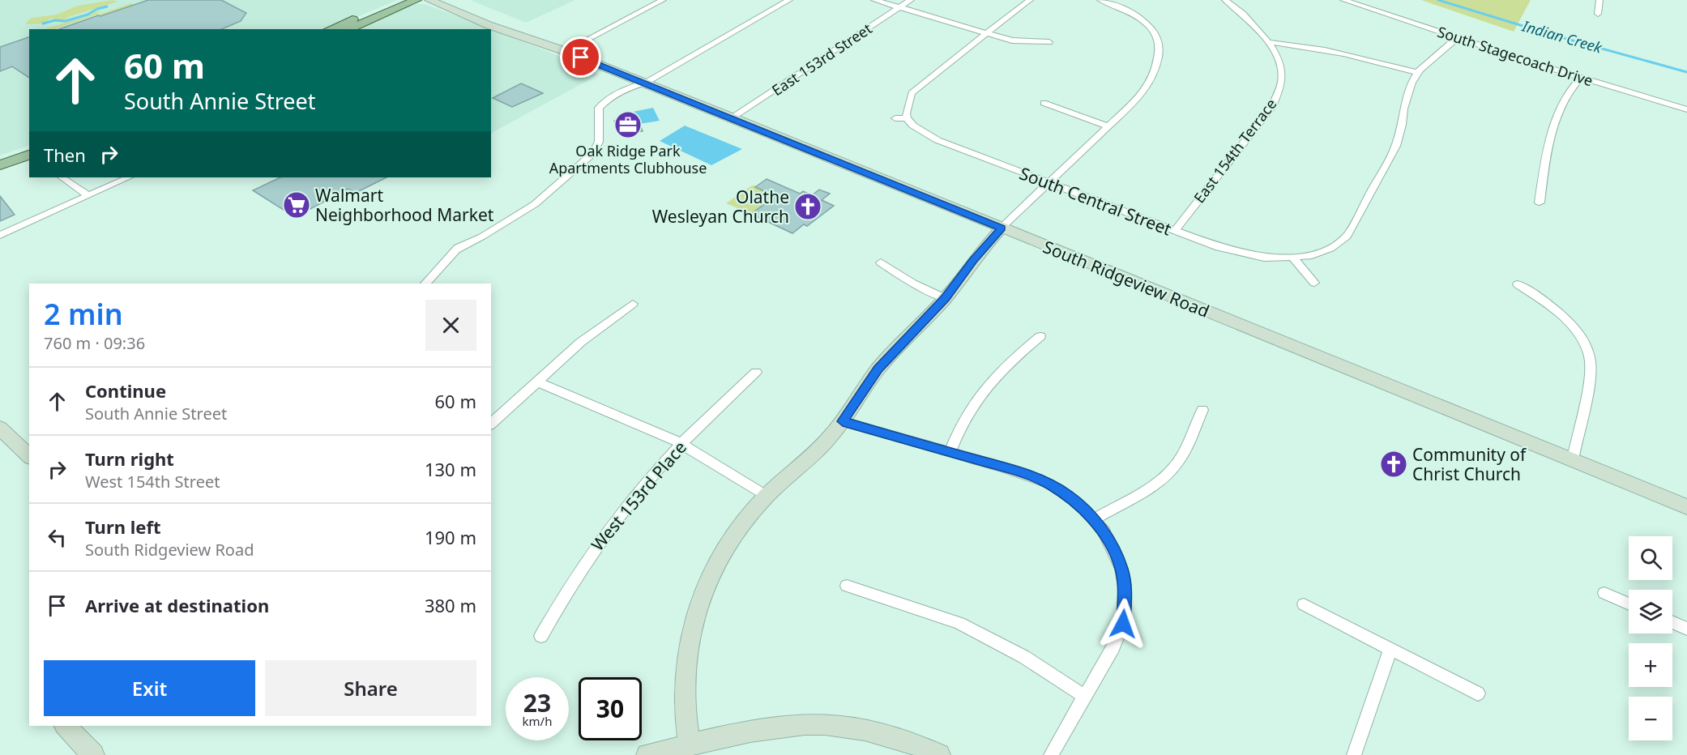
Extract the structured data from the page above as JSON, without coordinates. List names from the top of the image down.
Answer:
{
  "streets": {
    "main road": ["South Ridgeview Road"],
    "street": [
      "South Stagecoach Drive",
      "East 153rd Street",
      "East 154th Terrace",
      "South Central Street",
      "West 153rd Place"
    ]
  },
  "crossings": [
    ["East 153rd Street", "South Ridgeview Road"],
    ["East 154th Terrace", "South Central Street"]
  ],
  "water": ["Indian Creek"],
  "places": {
    "office": ["Oak Ridge Park Apartments Clubhouse"],
    "supermarket": ["Walmart Neighborhood Market"],
    "church": ["Olathe Wesleyan Church", "Community of Christ Church"]
  },
  "page": {
    "turn": ["60 m", "South Annie Street"],
    "then": "Then",
    "heading": ["2 min", "760 m · 09:36"],
    "list": [
      {
        "name": "Continue",
        "note": "South Annie Street",
        "value": "60 m"
      },
      {
        "name": "Turn right",
        "note": "West 154th Street",
        "value": "130 m"
      },
      {
        "name": "Turn left",
        "note": "South Ridgeview Road",
        "value": "190 m"
      },
      {
        "name": "Arrive at destination",
        "value": "380 m"
      }
    ],
    "map_buttons": ["+", "−"],
    "buttons": ["Exit", "Share"],
    "speed": "23 km/h",
    "limit": "30"
  }
}
